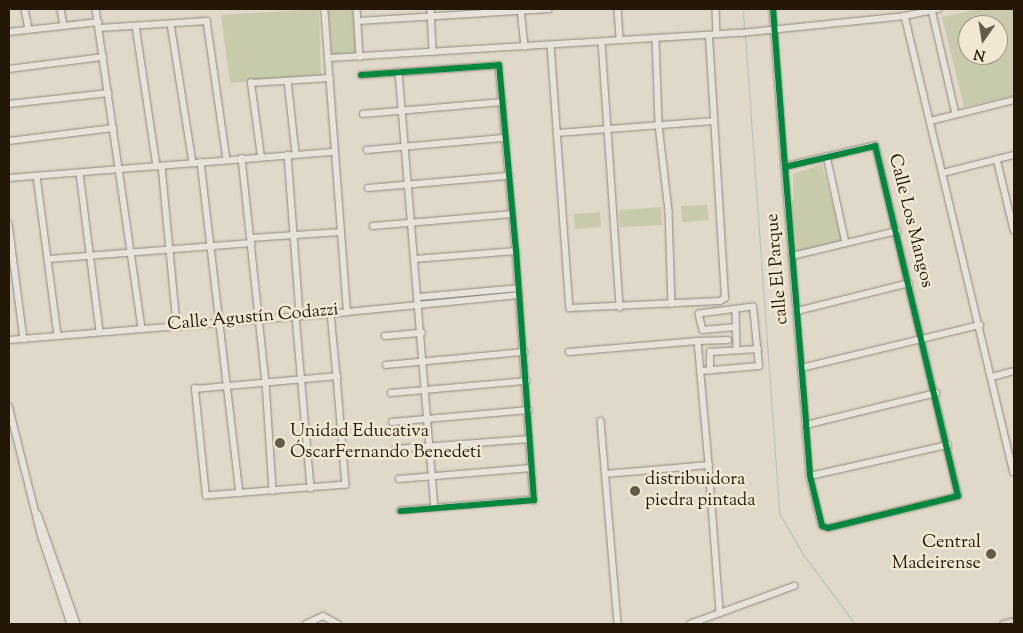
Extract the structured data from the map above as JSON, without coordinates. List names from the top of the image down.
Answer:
{
  "streets": {
    "street": ["Calle Los Mangos", "calle El Parque", "Calle Agustín Codazzi"]
  },
  "crossings": [
    ["Calle Los Mangos", "calle El Parque"]
  ],
  "places": ["Unidad Educativa ÓscarFernando Benedeti", "distribuidora piedra pintada", "Central Madeirense"],
  "north": "bottom"
}
